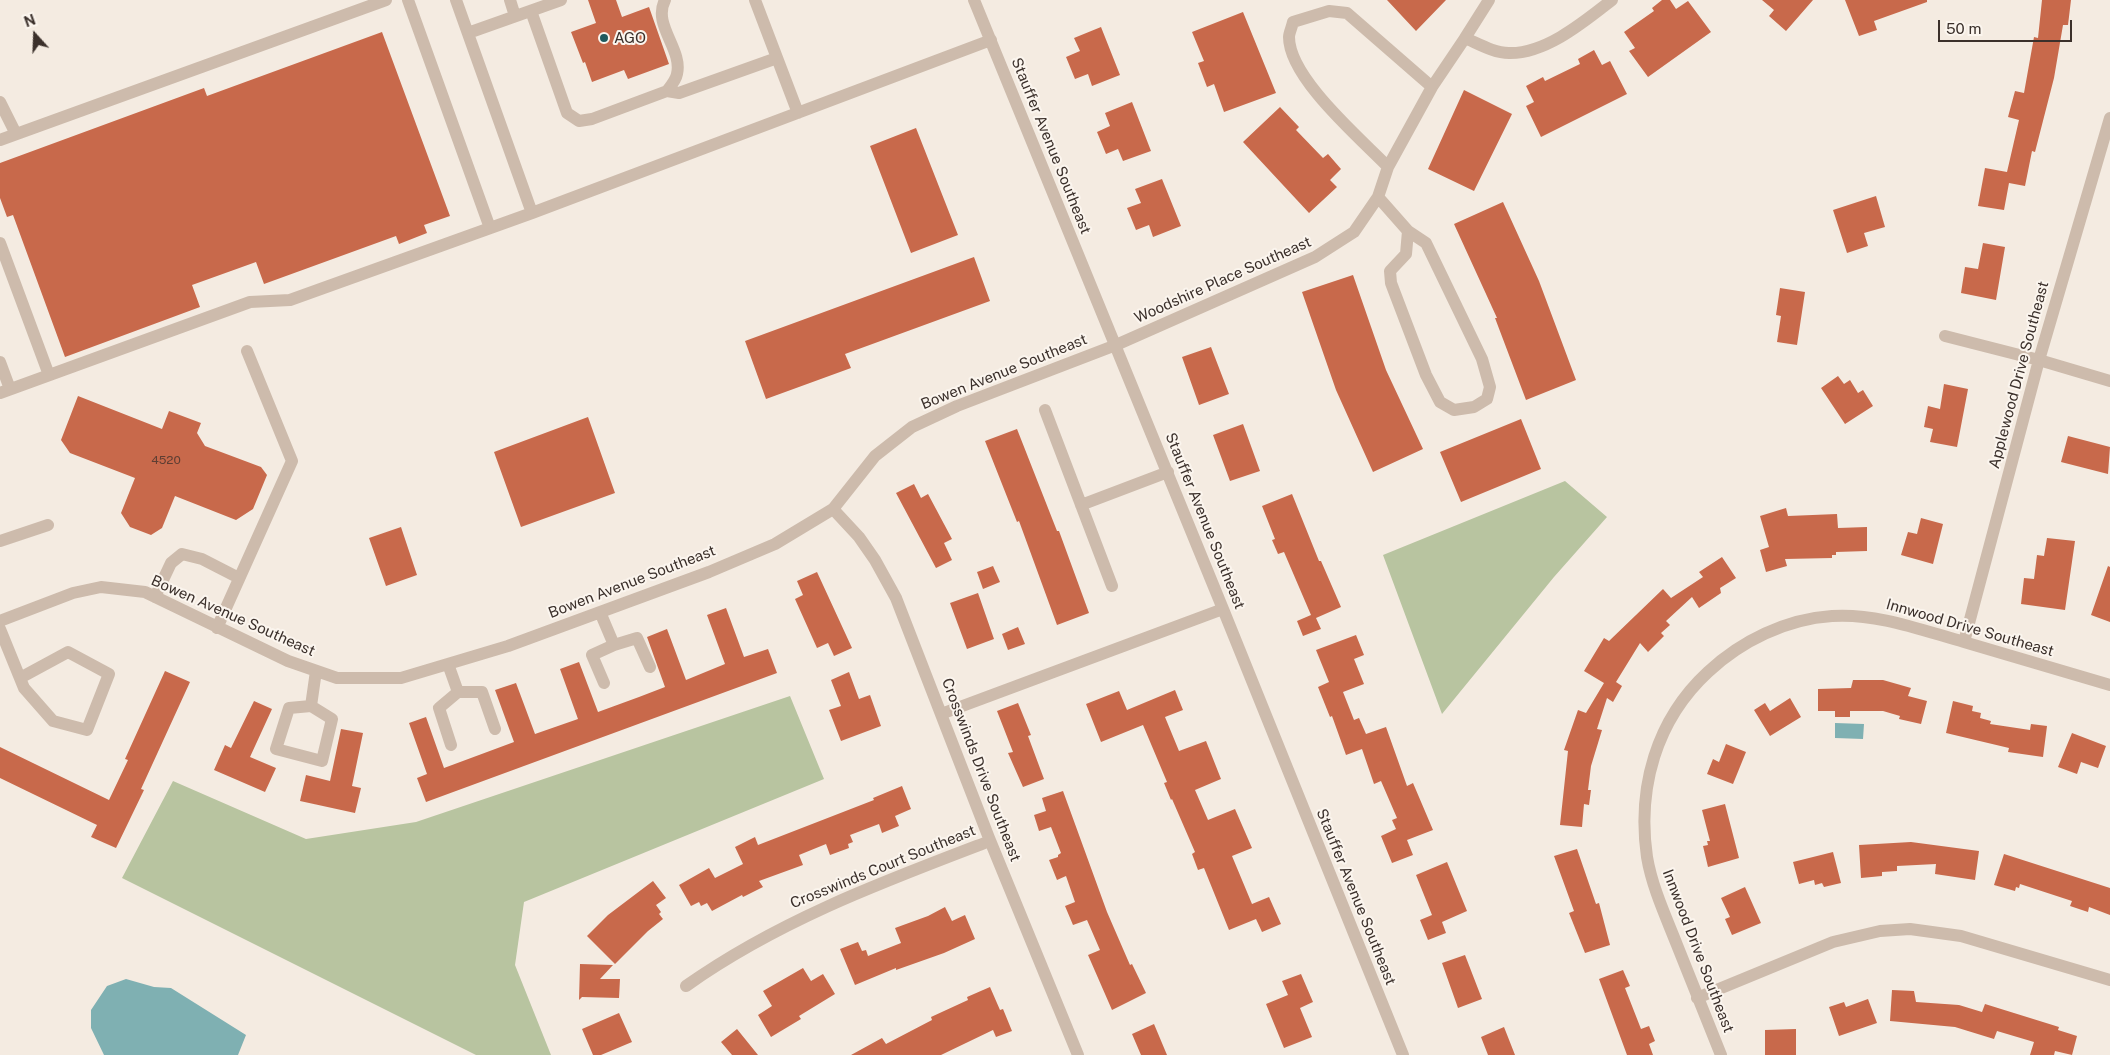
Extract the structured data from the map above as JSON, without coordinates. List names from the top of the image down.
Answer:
{
  "streets": {
    "street": [
      "Stauffer Avenue Southeast",
      "Woodshire Place Southeast",
      "Bowen Avenue Southeast",
      "Applewood Drive Southeast",
      "Innwood Drive Southeast",
      "Crosswinds Drive Southeast",
      "Crosswinds Court Southeast"
    ]
  },
  "crossings": [
    ["Stauffer Avenue Southeast", "Woodshire Place Southeast"],
    ["Stauffer Avenue Southeast", "Bowen Avenue Southeast"],
    ["Woodshire Place Southeast", "Bowen Avenue Southeast"],
    ["Bowen Avenue Southeast", "Crosswinds Drive Southeast"],
    ["Applewood Drive Southeast", "Innwood Drive Southeast"],
    ["Crosswinds Drive Southeast", "Crosswinds Court Southeast"]
  ],
  "places": ["AGO"],
  "house_numbers": ["4520"],
  "scale_bar": "50 m",
  "north": "top"
}
